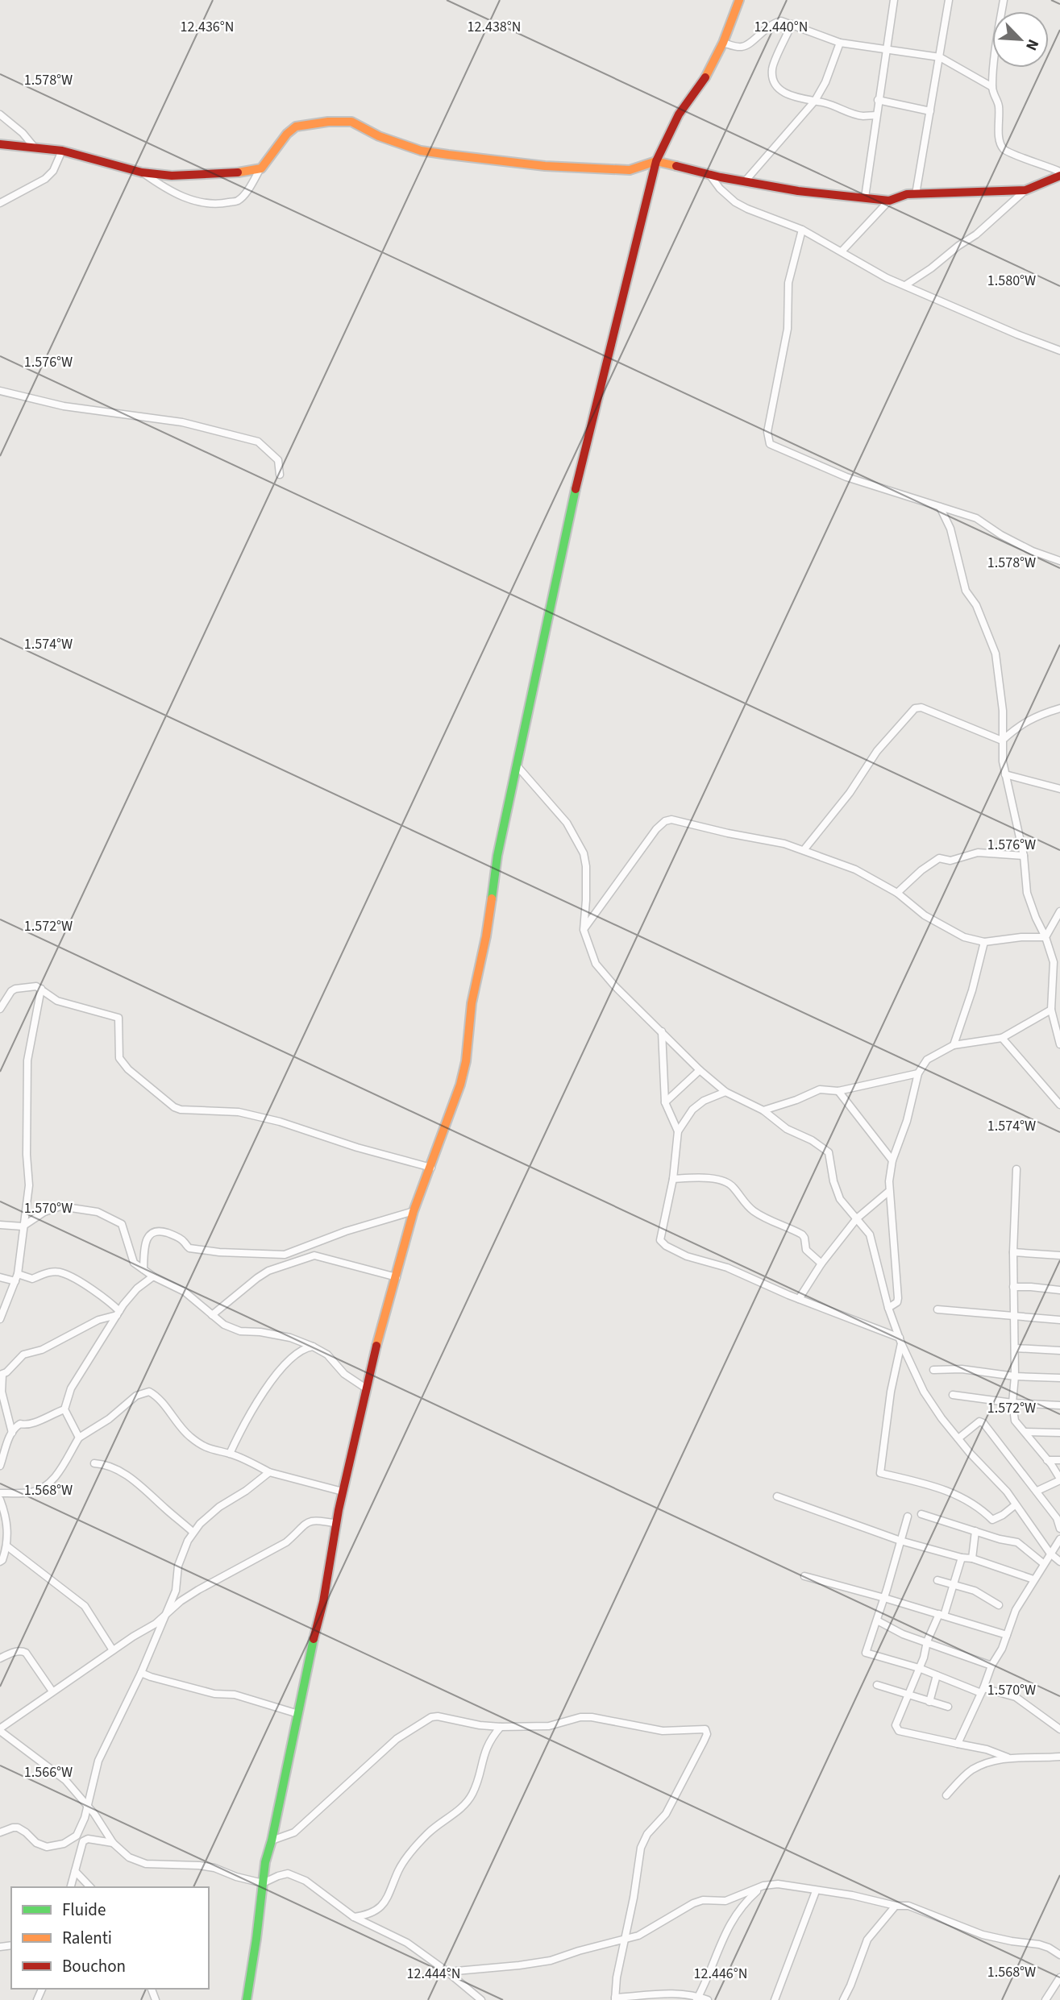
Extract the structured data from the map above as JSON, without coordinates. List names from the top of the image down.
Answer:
{
  "legend": ["Fluide", "Ralenti", "Bouchon"],
  "north": "bottom right",
  "coordinates": [
    "12.436°N",
    "12.440°N",
    "12.438°N",
    "1.578°W",
    "1.580°W",
    "1.576°W",
    "1.574°W",
    "1.572°W",
    "1.570°W",
    "1.568°W",
    "1.566°W",
    "12.444°N",
    "12.446°N"
  ]
}
